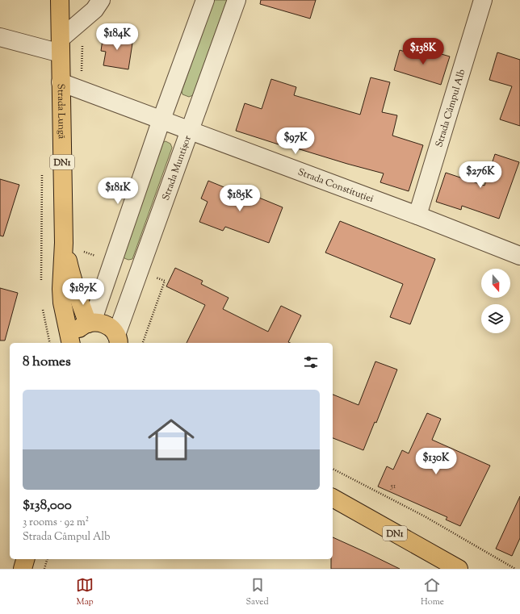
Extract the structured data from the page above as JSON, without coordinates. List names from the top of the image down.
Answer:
{
  "streets": {
    "main road": ["Strada Lungă", "DN1"],
    "street": ["Strada Câmpul Alb", "Strada Muntișor", "Strada Constituției"]
  },
  "crossings": [
    ["Strada Câmpul Alb", "Strada Constituției"],
    ["Strada Lungă", "DN1"],
    ["Strada Lungă", "Strada Constituției"],
    ["Strada Muntișor", "Strada Constituției"]
  ],
  "house_numbers": ["51"],
  "north": "bottom",
  "page": {
    "price": [
      "$184K",
      "$138K",
      "$97K",
      "$276K",
      "$181K",
      "$185K",
      "$187K",
      "$130K"
    ],
    "heading": "8 homes",
    "list": [
      {
        "name": "$138,000",
        "note": "3 rooms · 92 m² · Strada Câmpul Alb"
      }
    ],
    "tabs": ["Map", "Saved", "Home"]
  }
}
